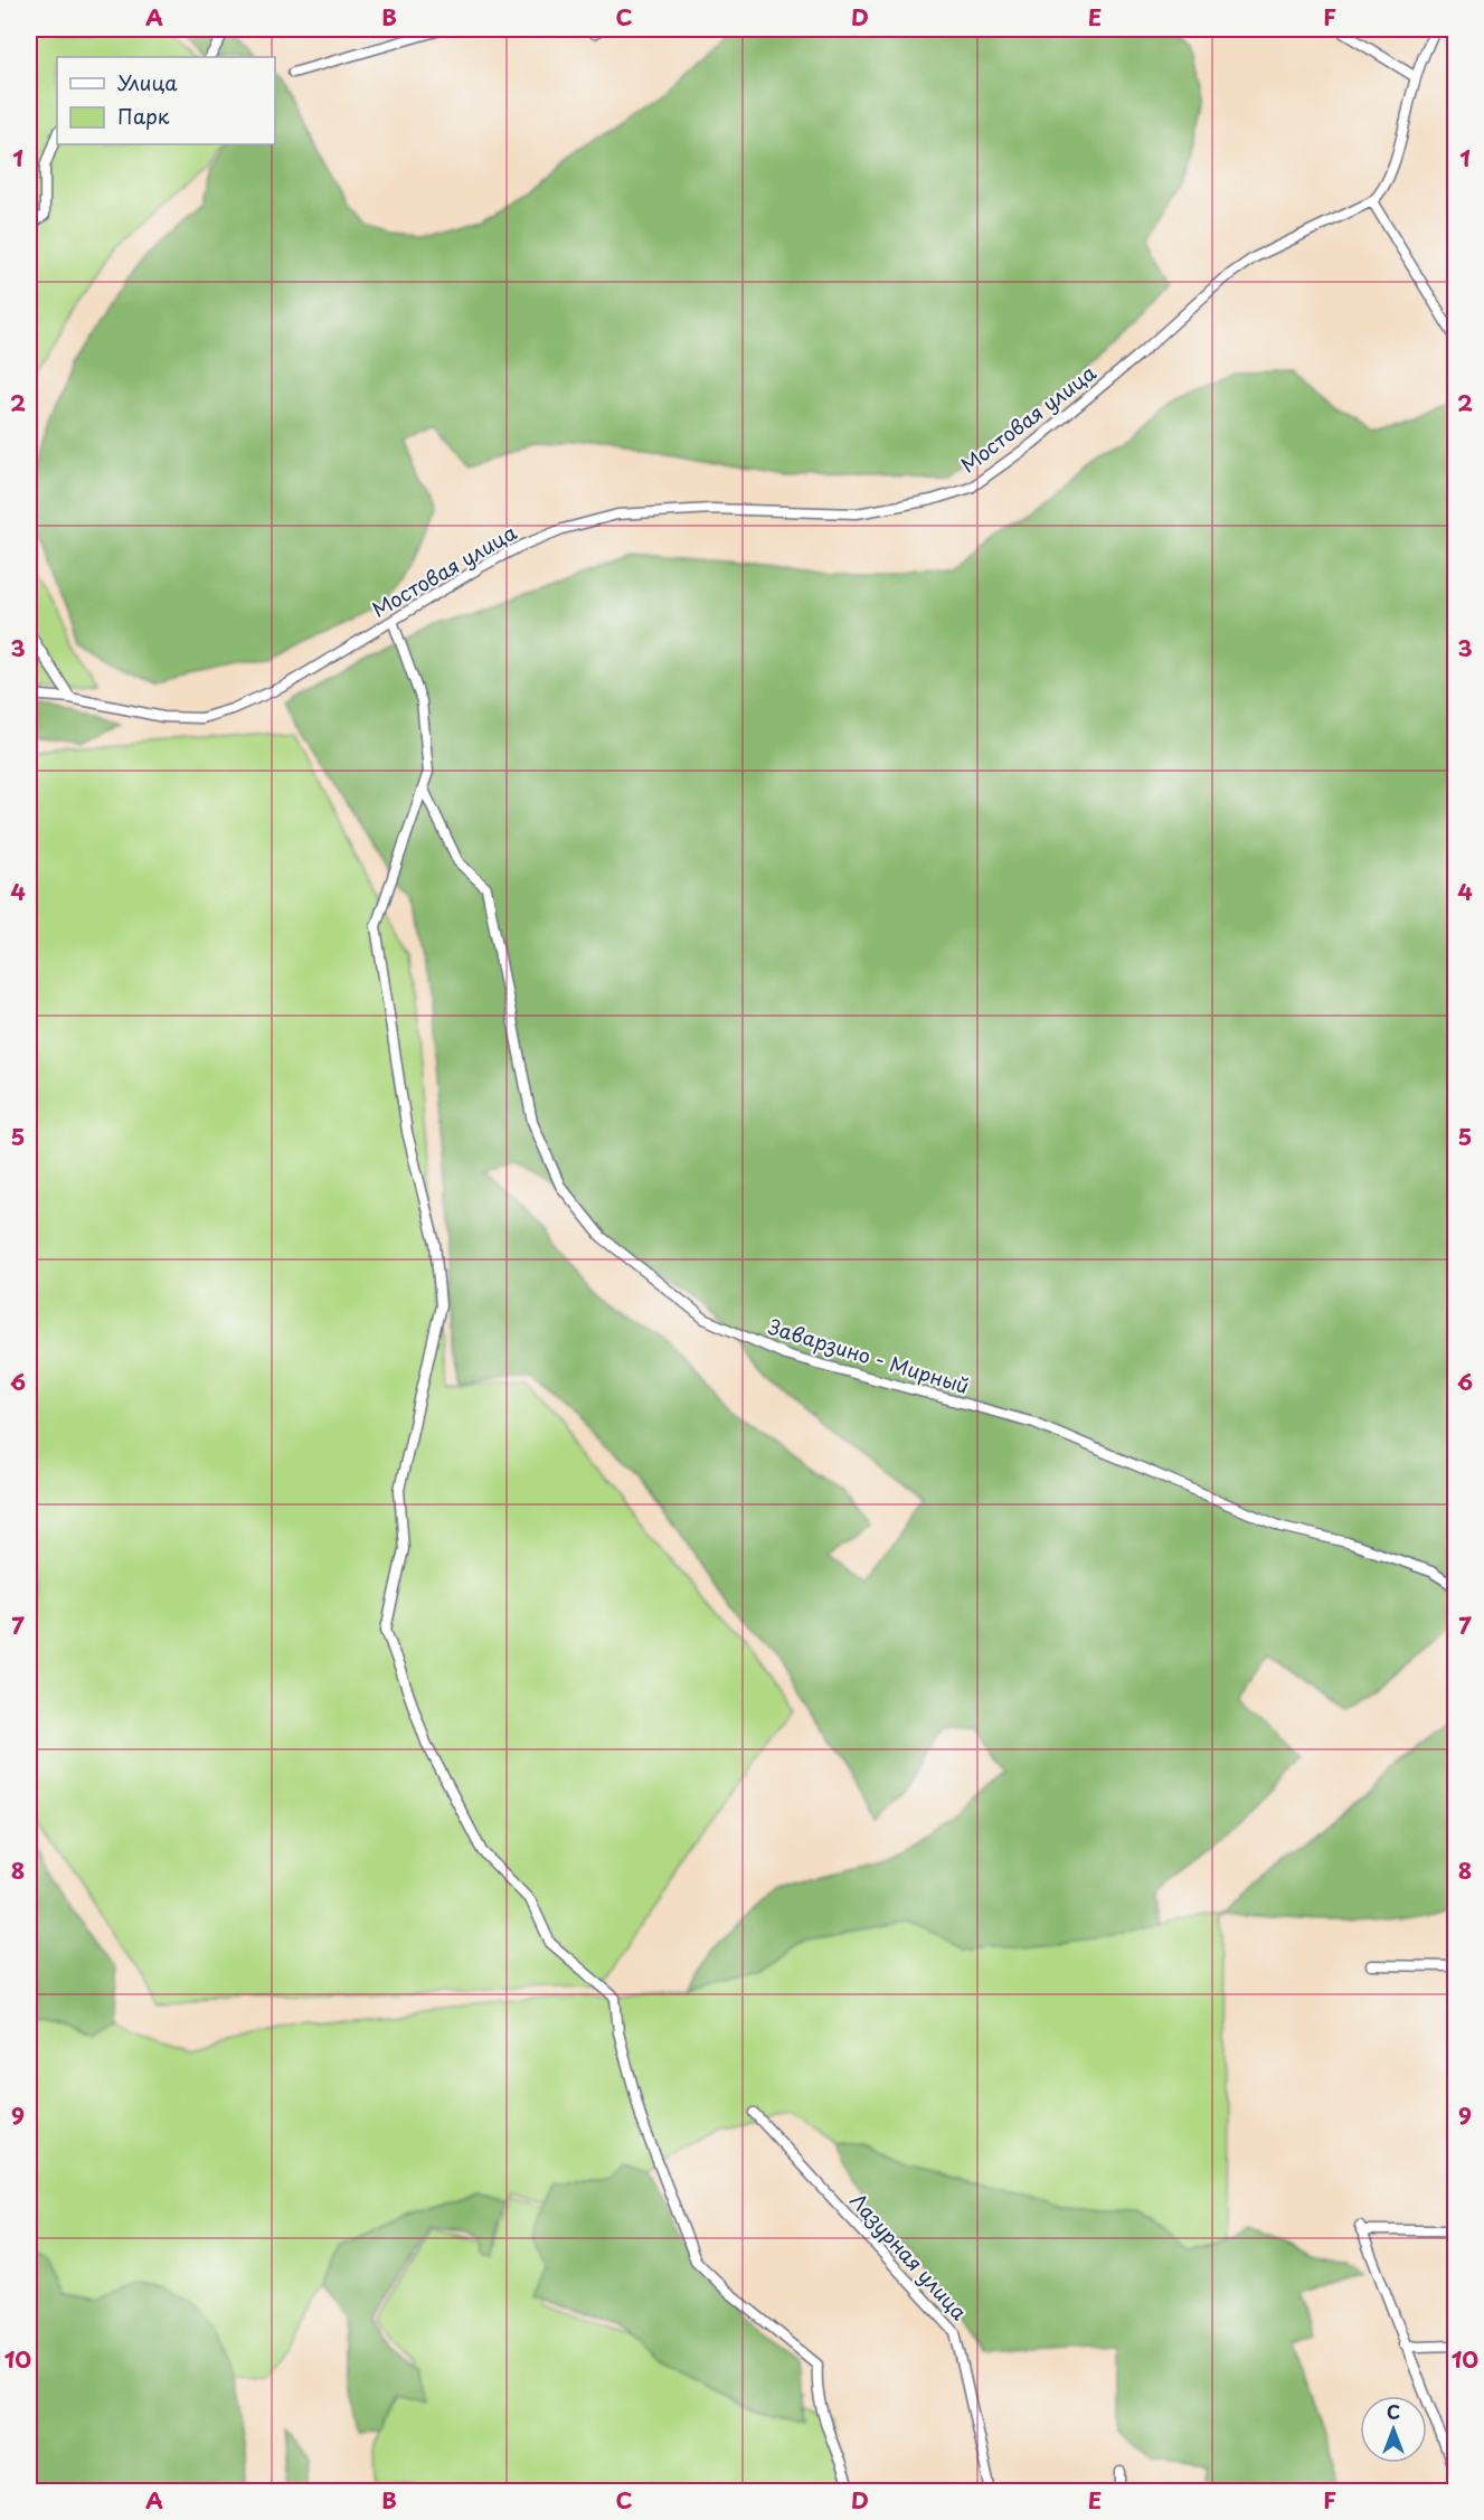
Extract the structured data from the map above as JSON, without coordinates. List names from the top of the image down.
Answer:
{
  "streets": {
    "street": ["Мостовая улица", "Заварзино - Мирный", "Лазурная улица"]
  },
  "legend": ["Улица", "Парк"],
  "north": "top",
  "grid": {
    "columns": [
      "A",
      "B",
      "C",
      "D",
      "E",
      "F"
    ],
    "rows": [
      "1",
      "2",
      "3",
      "4",
      "5",
      "6",
      "7",
      "8",
      "9",
      "10"
    ]
  }
}
